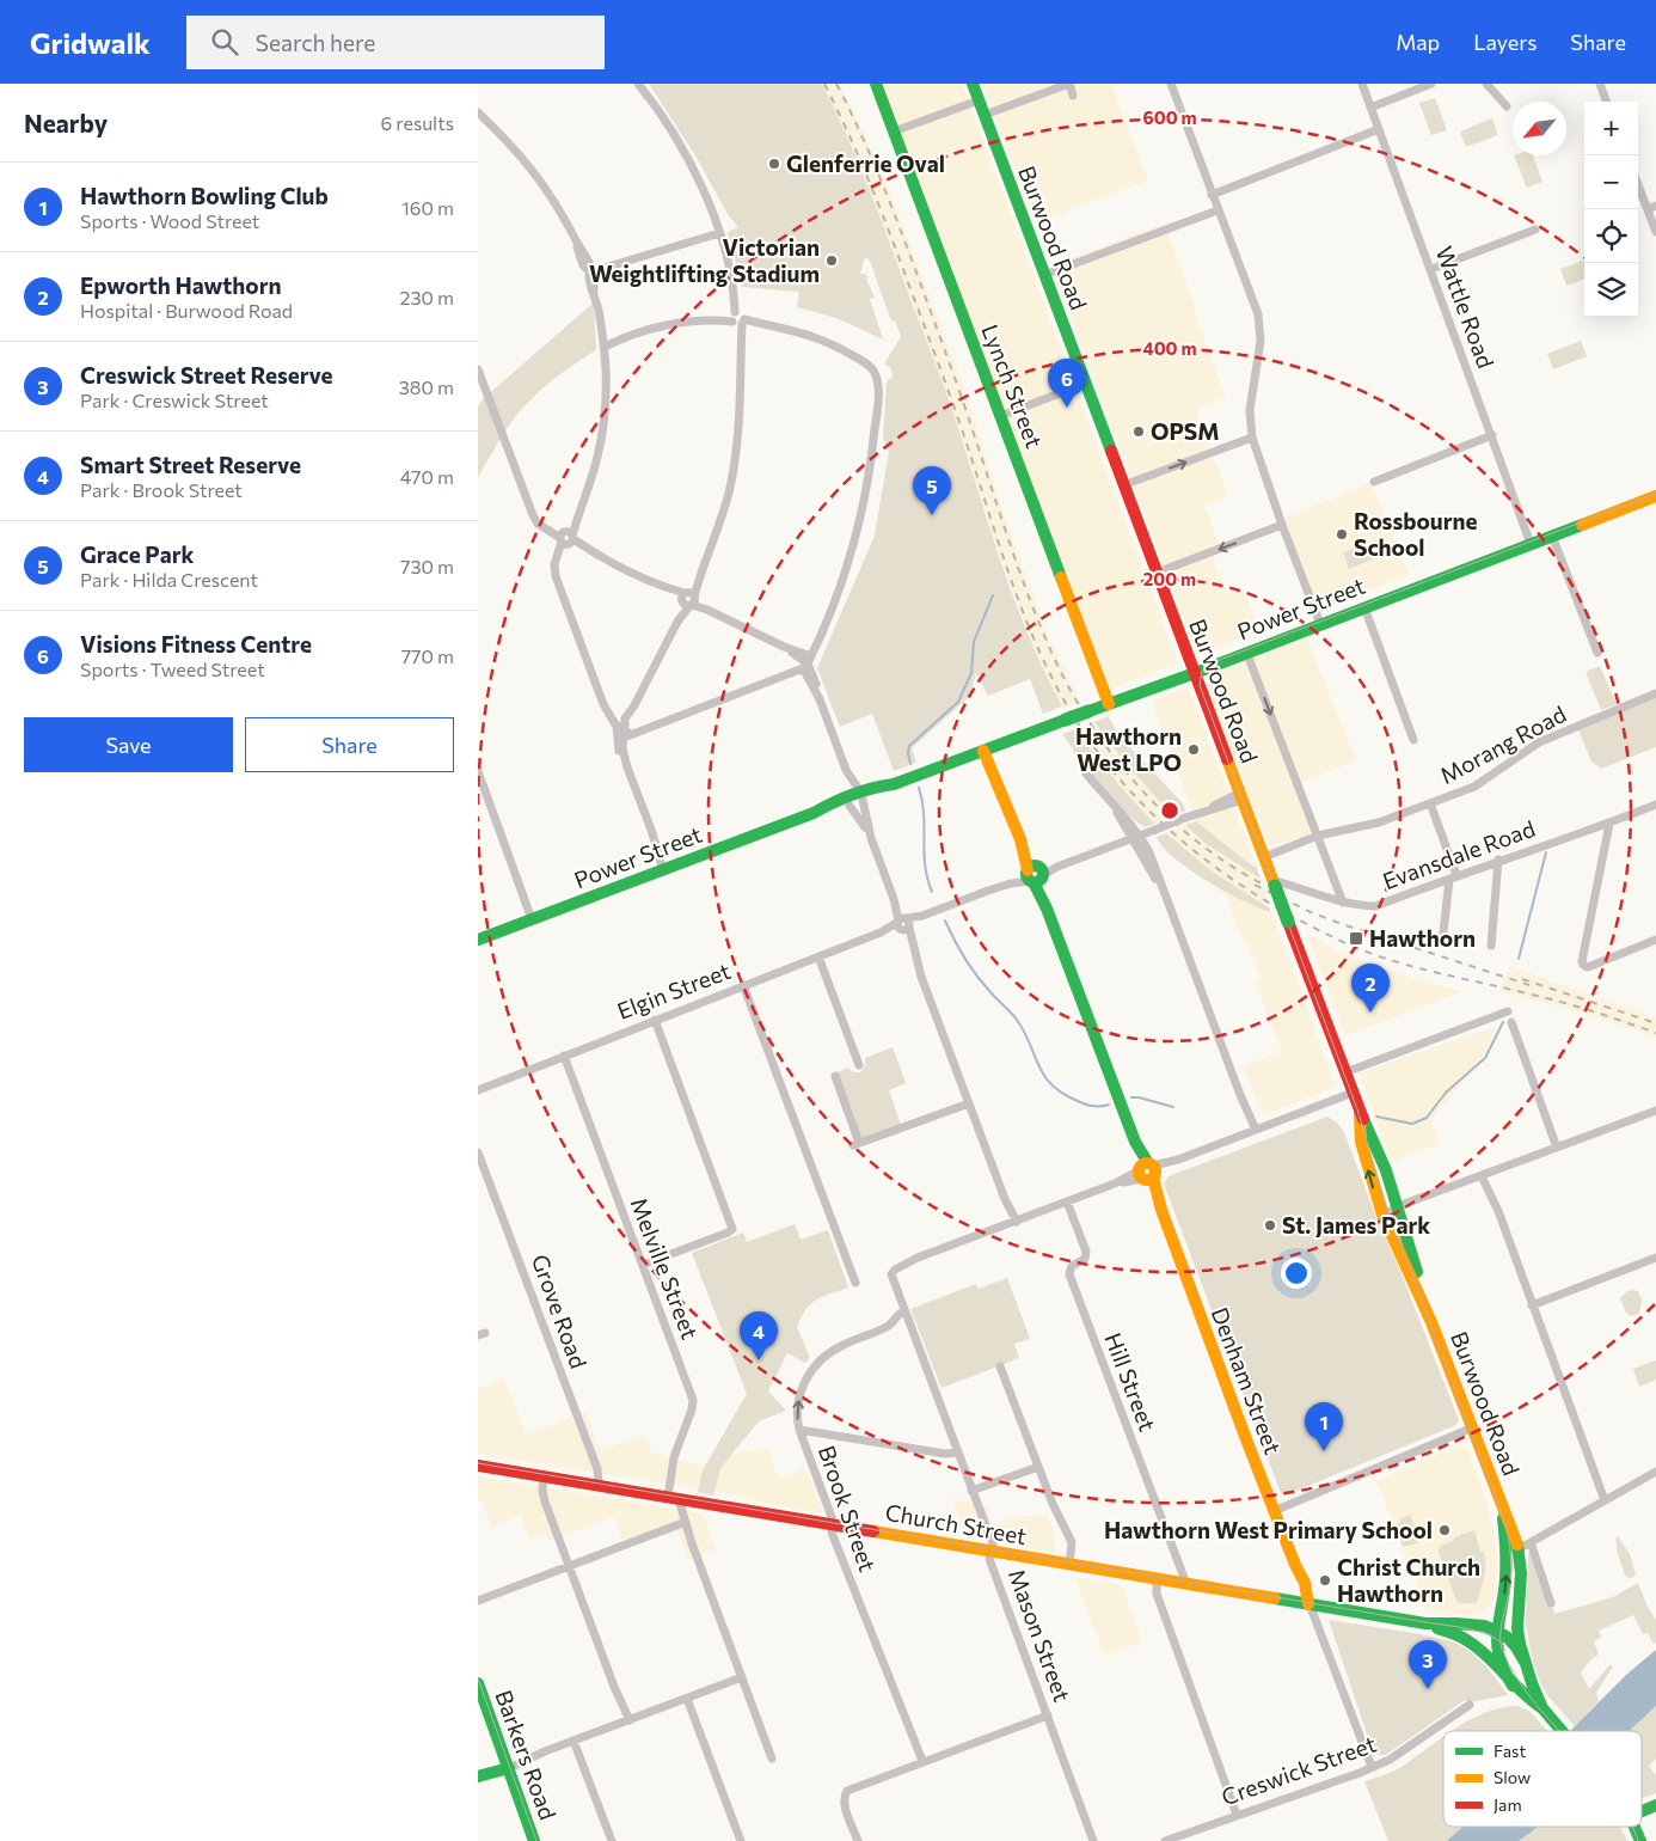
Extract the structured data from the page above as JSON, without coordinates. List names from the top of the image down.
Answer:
{
  "streets": {
    "main road": [
      "Burwood Road",
      "Lynch Street",
      "Power Street",
      "Denham Street",
      "Church Street",
      "Barkers Road"
    ],
    "street": [
      "Wattle Road",
      "Morang Road",
      "Evansdale Road",
      "Elgin Street",
      "Melville Street",
      "Grove Road",
      "Hill Street",
      "Brook Street",
      "Mason Street",
      "Creswick Street"
    ]
  },
  "crossings": [
    ["Burwood Road", "Power Street"],
    ["Burwood Road", "Morang Road"],
    ["Burwood Road", "Evansdale Road"],
    ["Burwood Road", "Elgin Street"],
    ["Burwood Road", "Church Street"],
    ["Wattle Road", "Power Street"],
    ["Lynch Street", "Power Street"],
    ["Power Street", "Denham Street"],
    ["Elgin Street", "Melville Street"],
    ["Elgin Street", "Denham Street"],
    ["Melville Street", "Church Street"],
    ["Grove Road", "Church Street"],
    ["Denham Street", "Church Street"],
    ["Denham Street", "Creswick Street"],
    ["Hill Street", "Church Street"],
    ["Brook Street", "Church Street"],
    ["Brook Street", "Mason Street"],
    ["Church Street", "Mason Street"]
  ],
  "places": {
    "other": [
      "Glenferrie Oval",
      "Victorian Weightlifting Stadium",
      "OPSM",
      "Rossbourne School",
      "Hawthorn West LPO",
      "St. James Park",
      "Hawthorn West Primary School",
      "Christ Church Hawthorn"
    ],
    "transit": ["Hawthorn"]
  },
  "legend": ["Fast", "Slow", "Jam"],
  "north": "bottom left",
  "page": {
    "header": "Gridwalk",
    "search": "Search here",
    "nav": ["Map", "Layers", "Share"],
    "heading": ["Nearby", "6 results"],
    "map_buttons": ["+", "−"],
    "list": [
      {
        "mark": "1",
        "name": "Hawthorn Bowling Club",
        "note": "Sports · Wood Street",
        "value": "160 m"
      },
      {
        "mark": "2",
        "name": "Epworth Hawthorn",
        "note": "Hospital · Burwood Road",
        "value": "230 m"
      },
      {
        "mark": "3",
        "name": "Creswick Street Reserve",
        "note": "Park · Creswick Street",
        "value": "380 m"
      },
      {
        "mark": "4",
        "name": "Smart Street Reserve",
        "note": "Park · Brook Street",
        "value": "470 m"
      },
      {
        "mark": "5",
        "name": "Grace Park",
        "note": "Park · Hilda Crescent",
        "value": "730 m"
      },
      {
        "mark": "6",
        "name": "Visions Fitness Centre",
        "note": "Sports · Tweed Street",
        "value": "770 m"
      }
    ],
    "pins": [
      "6",
      "5",
      "2",
      "4",
      "1",
      "3"
    ],
    "buttons": ["Save", "Share"]
  },
  "rings": ["600 m", "400 m", "200 m"]
}
